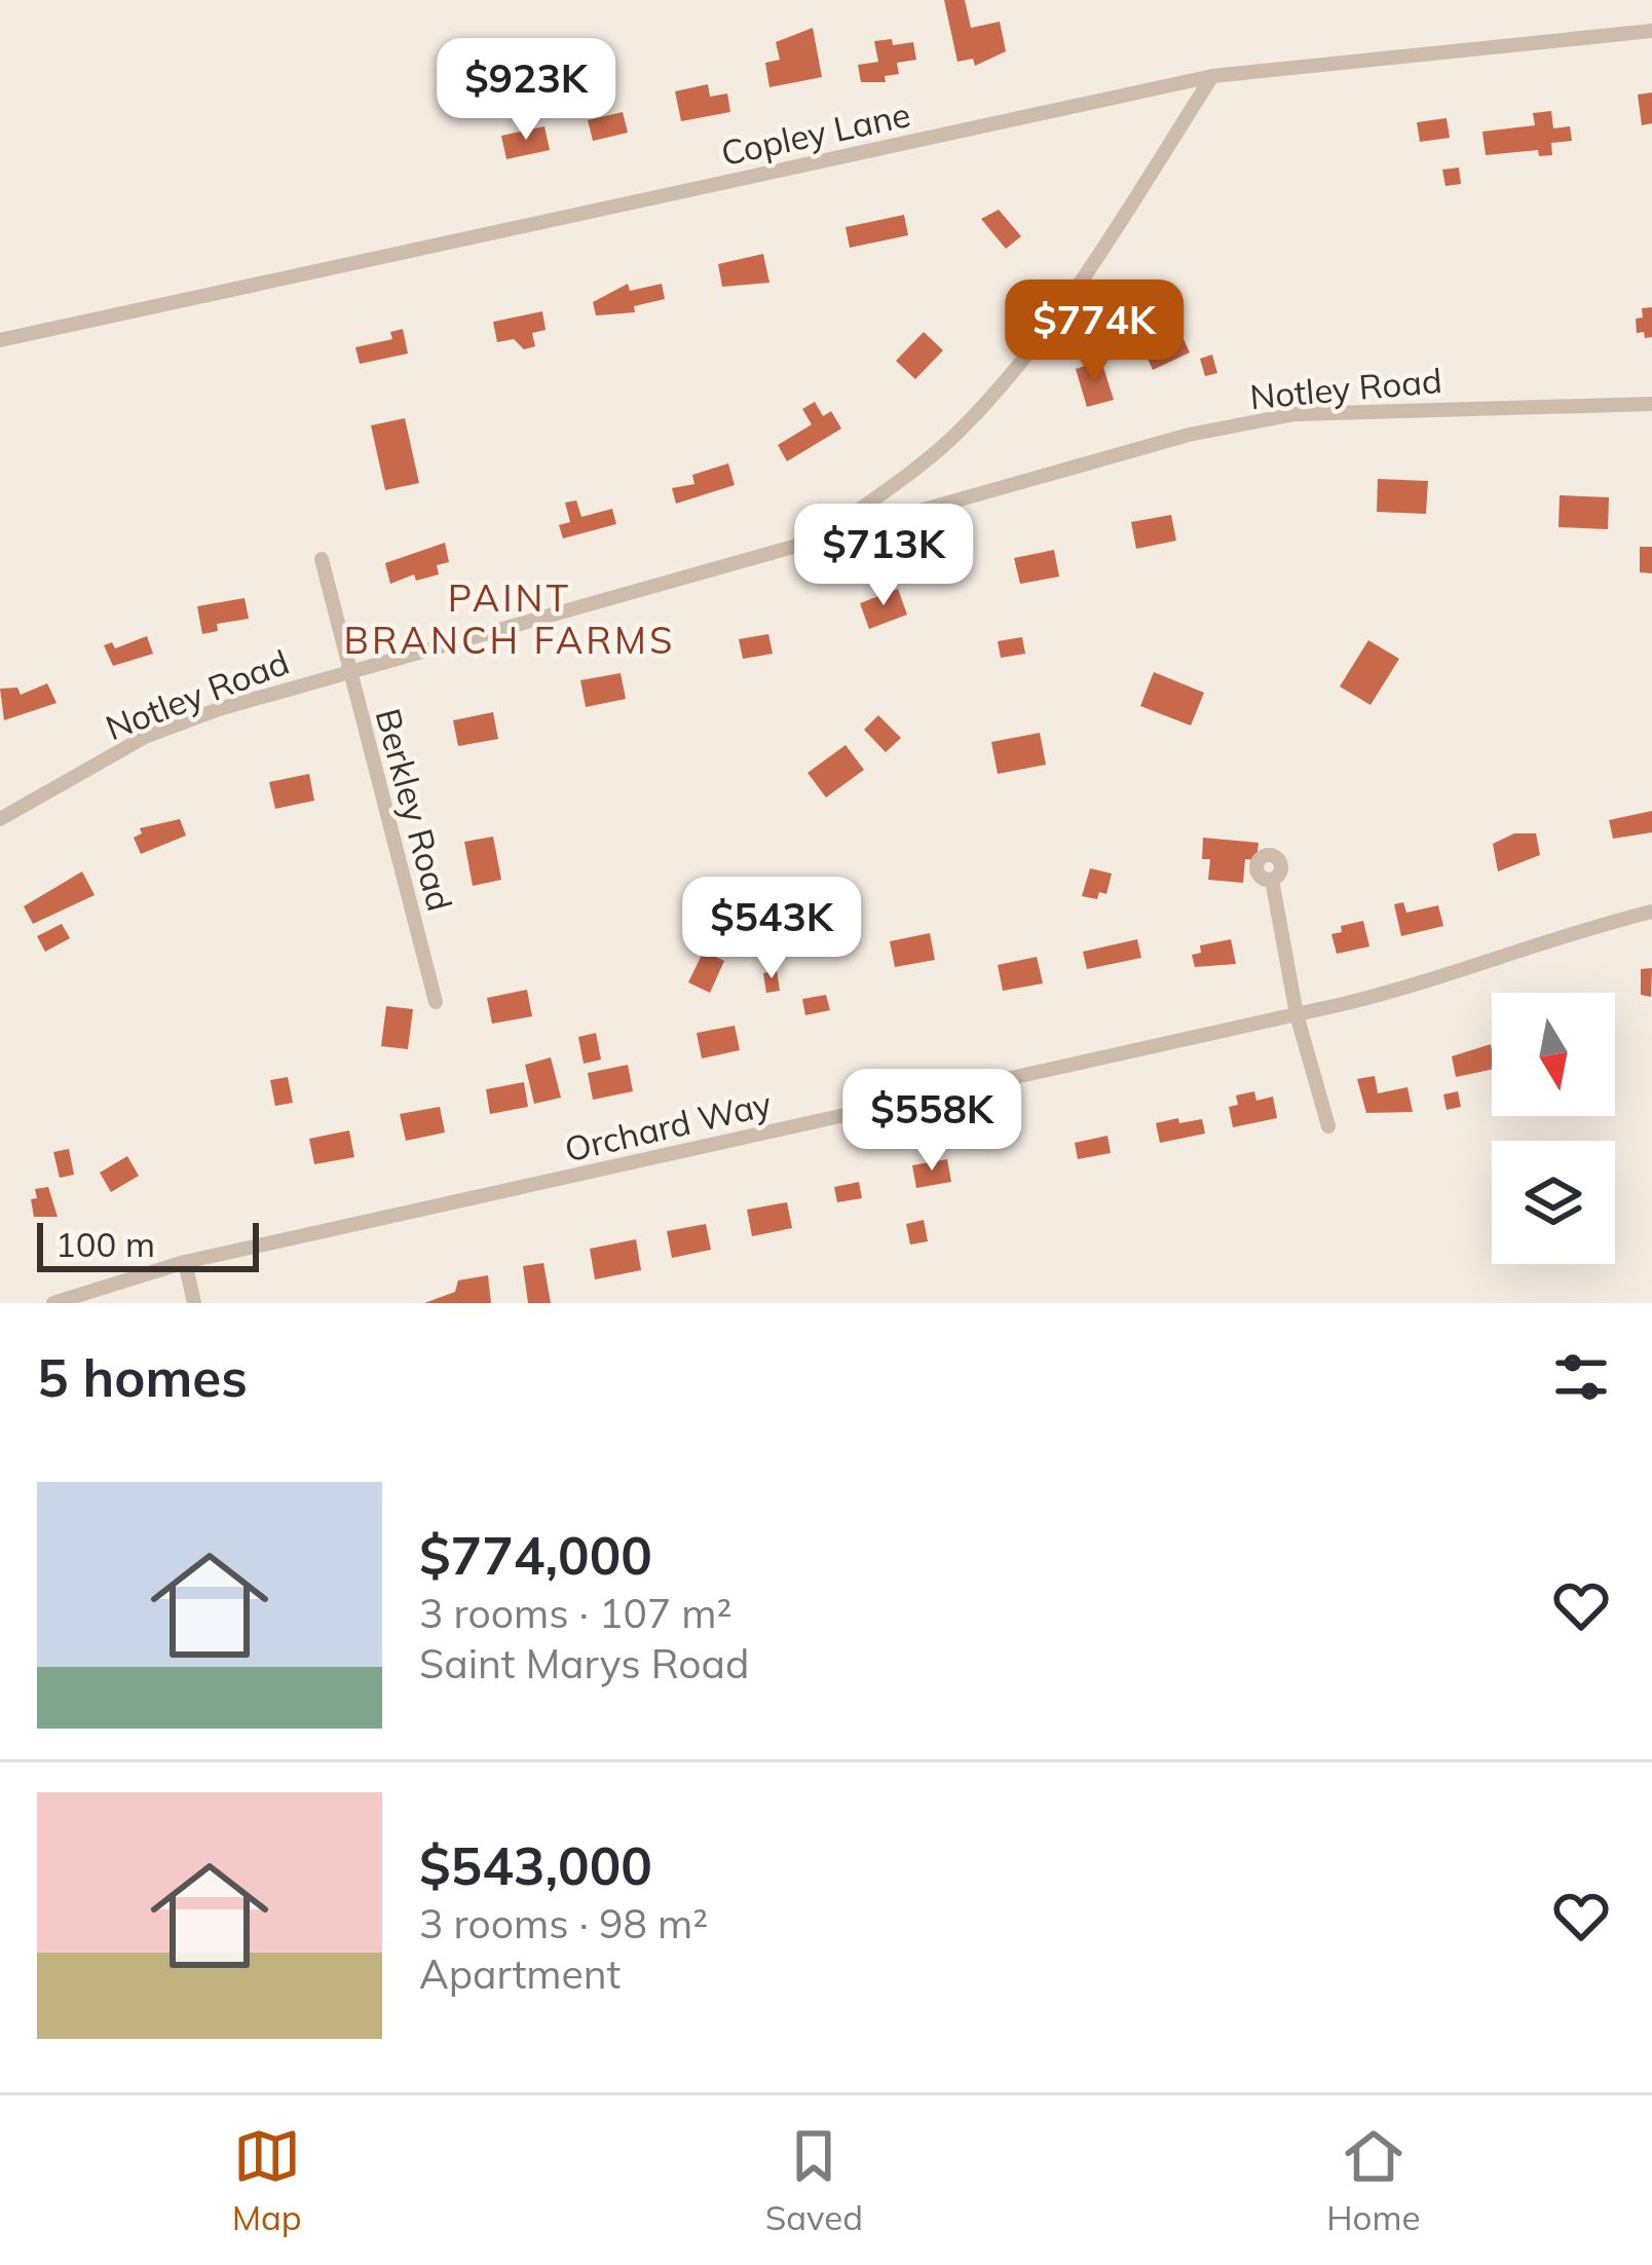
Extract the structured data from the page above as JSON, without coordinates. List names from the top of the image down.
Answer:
{
  "streets": {
    "street": [
      "Copley Lane",
      "Notley Road",
      "Berkley Road",
      "Orchard Way"
    ]
  },
  "crossings": [
    ["Notley Road", "Berkley Road"]
  ],
  "districts": ["PAINT BRANCH FARMS"],
  "scale_bar": "100 m",
  "north": "bottom",
  "page": {
    "price": [
      "$923K",
      "$774K",
      "$713K",
      "$543K",
      "$558K"
    ],
    "scale": "100 m",
    "heading": "5 homes",
    "list": [
      {
        "name": "$774,000",
        "note": "3 rooms · 107 m² · Saint Marys Road"
      },
      {
        "name": "$543,000",
        "note": "3 rooms · 98 m² · Apartment"
      }
    ],
    "tabs": ["Map", "Saved", "Home"]
  }
}
